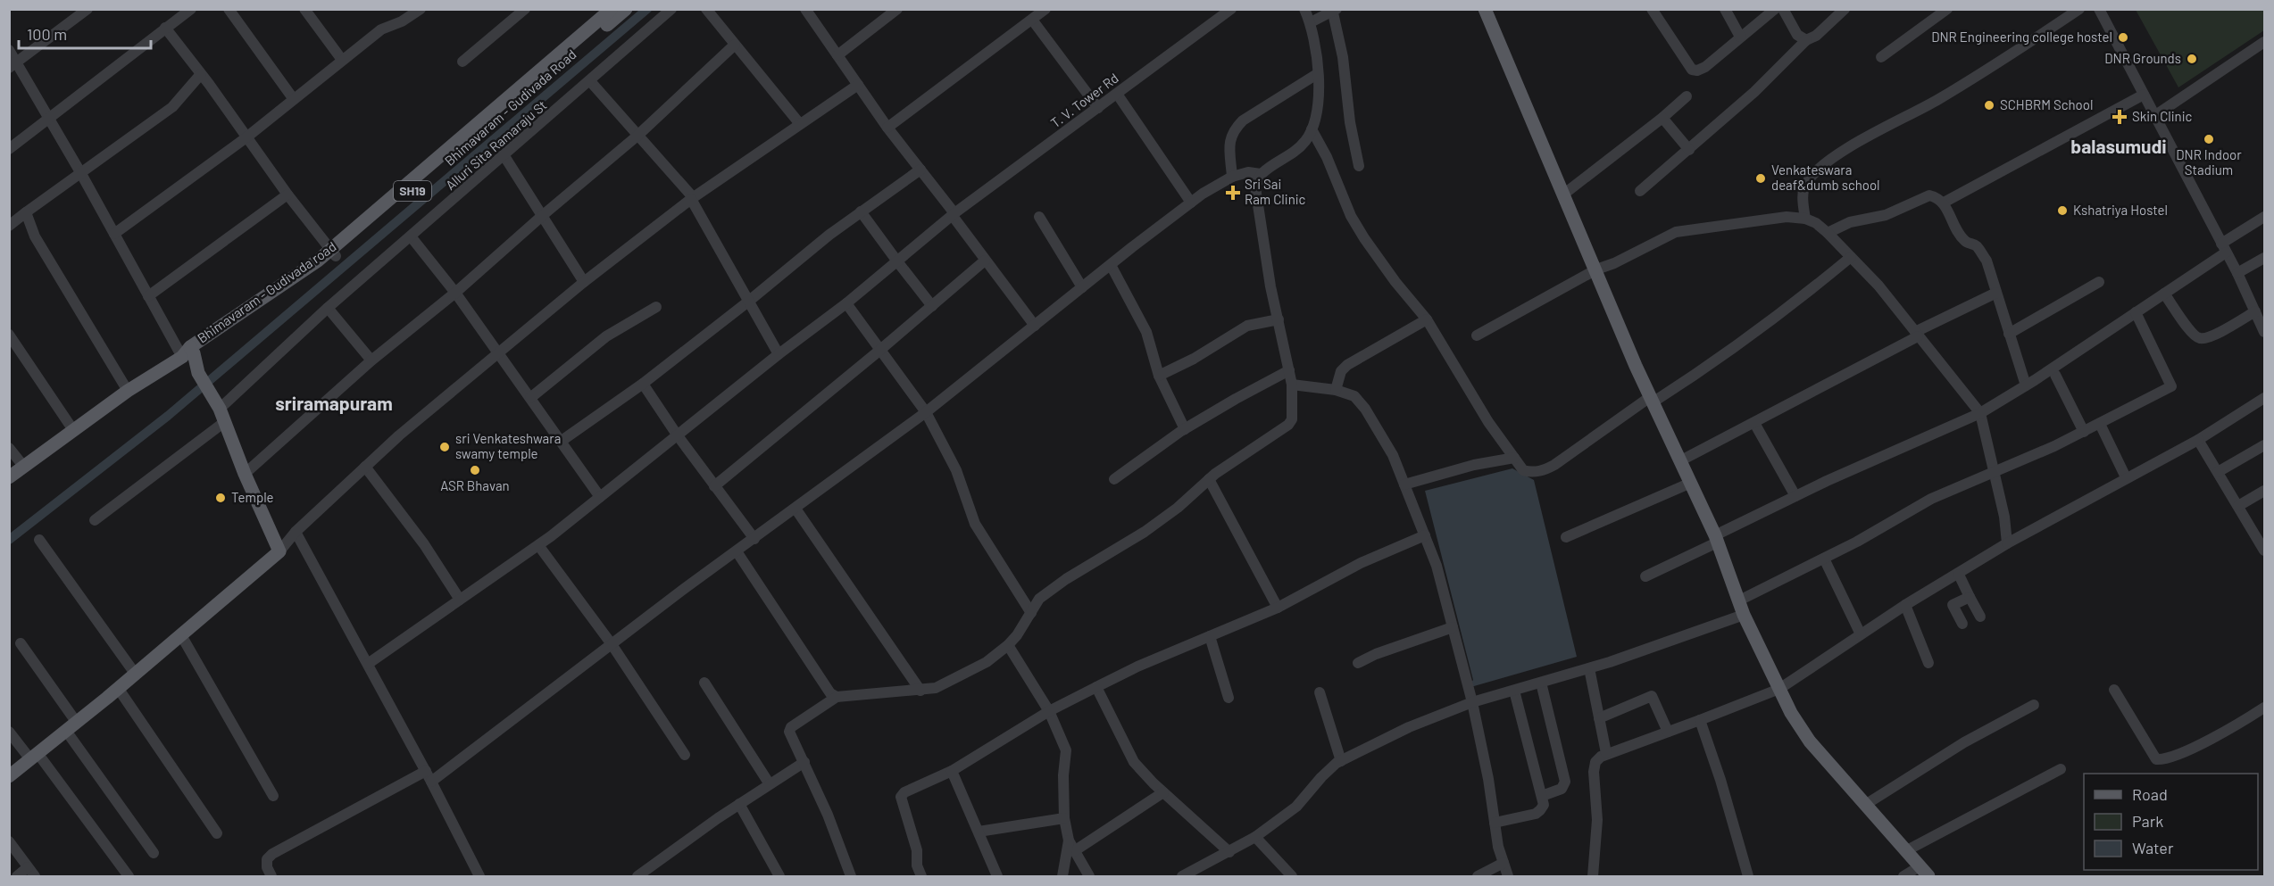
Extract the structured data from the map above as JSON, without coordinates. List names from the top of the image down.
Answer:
{
  "streets": {
    "main road": ["Bhimavaram - Gudivada Road", "SH19", "Bhimavaram - Gudivada road"],
    "street": ["T. V. Tower Rd", "Alluri Sita Ramaraju St"]
  },
  "crossings": [
    ["Bhimavaram - Gudivada Road", "Bhimavaram - Gudivada road"]
  ],
  "districts": ["balasumudi", "sriramapuram"],
  "places": {
    "other": [
      "DNR Engineering college hostel",
      "DNR Grounds",
      "SCHBRM School",
      "DNR Indoor Stadium",
      "Venkateswara deaf&dumb school",
      "Kshatriya Hostel",
      "sri Venkateshwara swamy temple",
      "ASR Bhavan",
      "Temple"
    ],
    "health": ["Skin Clinic", "Sri Sai Ram Clinic"]
  },
  "legend": ["Road", "Park", "Water"],
  "scale_bar": "100 m"
}
